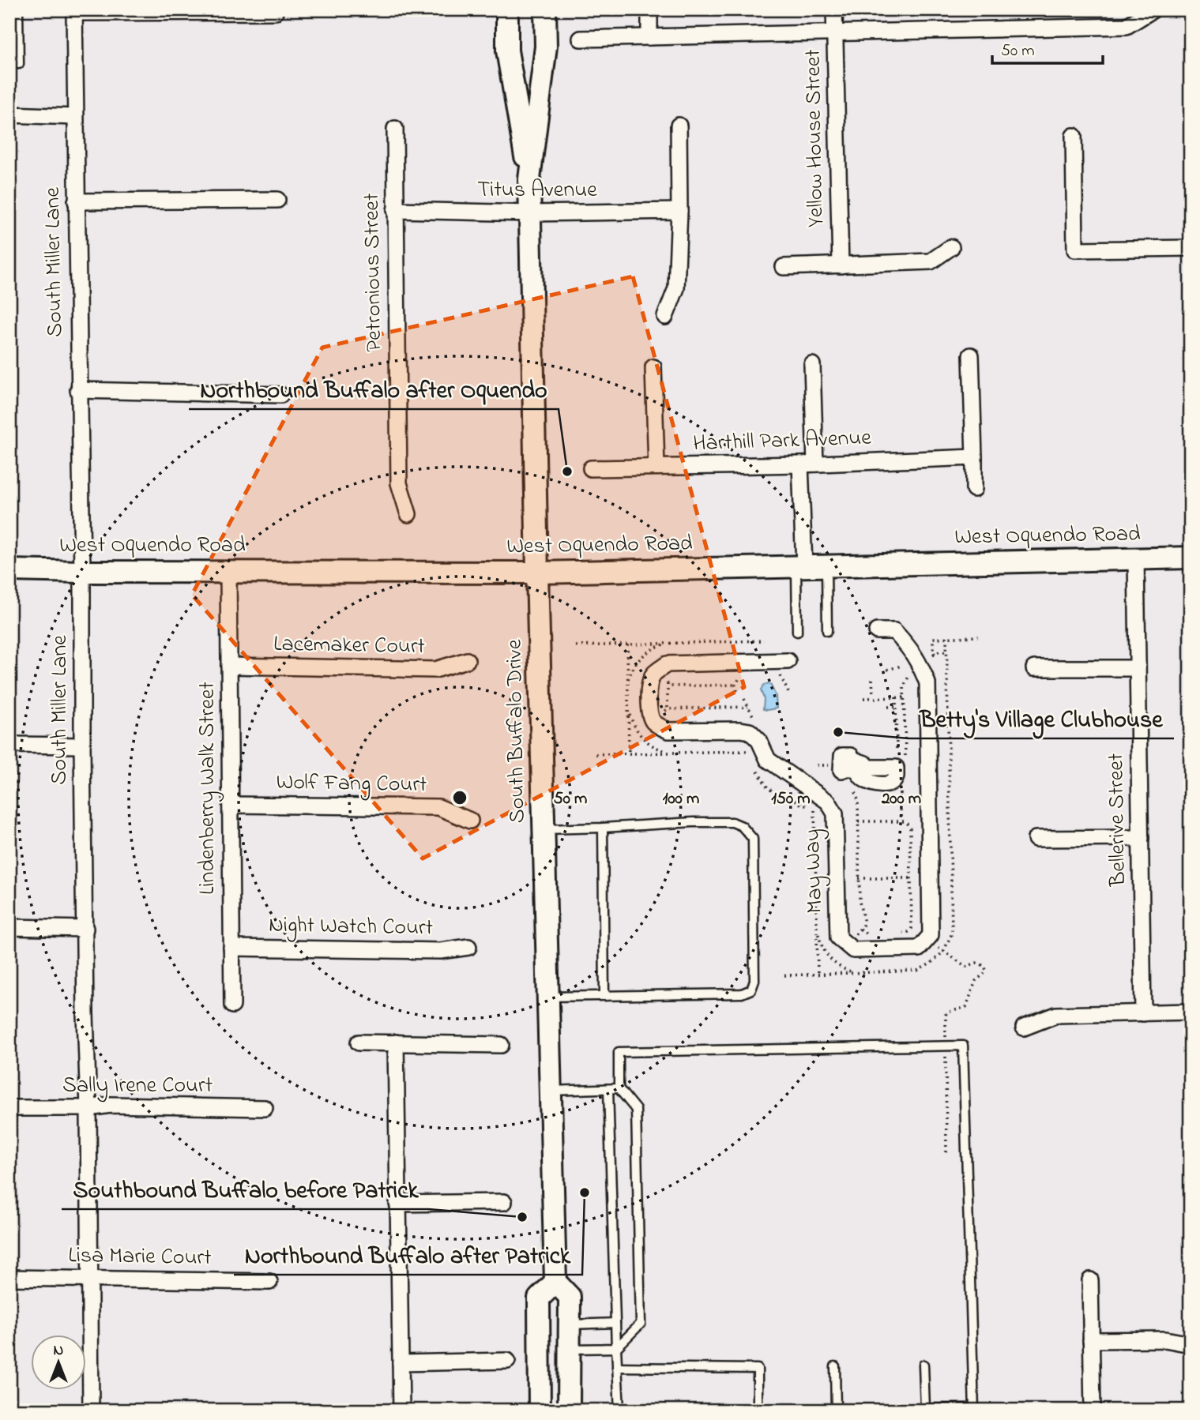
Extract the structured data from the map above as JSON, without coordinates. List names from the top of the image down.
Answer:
{
  "streets": {
    "main road": ["West Oquendo Road", "South Buffalo Drive"],
    "street": [
      "Yellow House Street",
      "Titus Avenue",
      "South Miller Lane",
      "Petronious Street",
      "Harthill Park Avenue",
      "Lacemaker Court",
      "Wolf Fang Court",
      "Lindenberry Walk Street",
      "Bellerive Street",
      "May Way",
      "Night Watch Court",
      "Sally Irene Court",
      "Lisa Marie Court"
    ]
  },
  "crossings": [
    ["Titus Avenue", "Petronious Street"],
    ["Titus Avenue", "South Buffalo Drive"],
    ["South Miller Lane", "West Oquendo Road"],
    ["South Miller Lane", "Sally Irene Court"],
    ["South Miller Lane", "Lisa Marie Court"],
    ["West Oquendo Road", "South Buffalo Drive"],
    ["West Oquendo Road", "Lindenberry Walk Street"],
    ["West Oquendo Road", "Bellerive Street"],
    ["Lacemaker Court", "Lindenberry Walk Street"],
    ["Wolf Fang Court", "Lindenberry Walk Street"],
    ["Lindenberry Walk Street", "Night Watch Court"]
  ],
  "places": [
    "Northbound Buffalo after Oquendo",
    "Betty's Village Clubhouse",
    "Northbound Buffalo after Patrick",
    "Southbound Buffalo before Patrick"
  ],
  "scale_bar": "50 m",
  "north": "top",
  "rings": [
    "50 m",
    "100 m",
    "150 m",
    "200 m"
  ]
}
